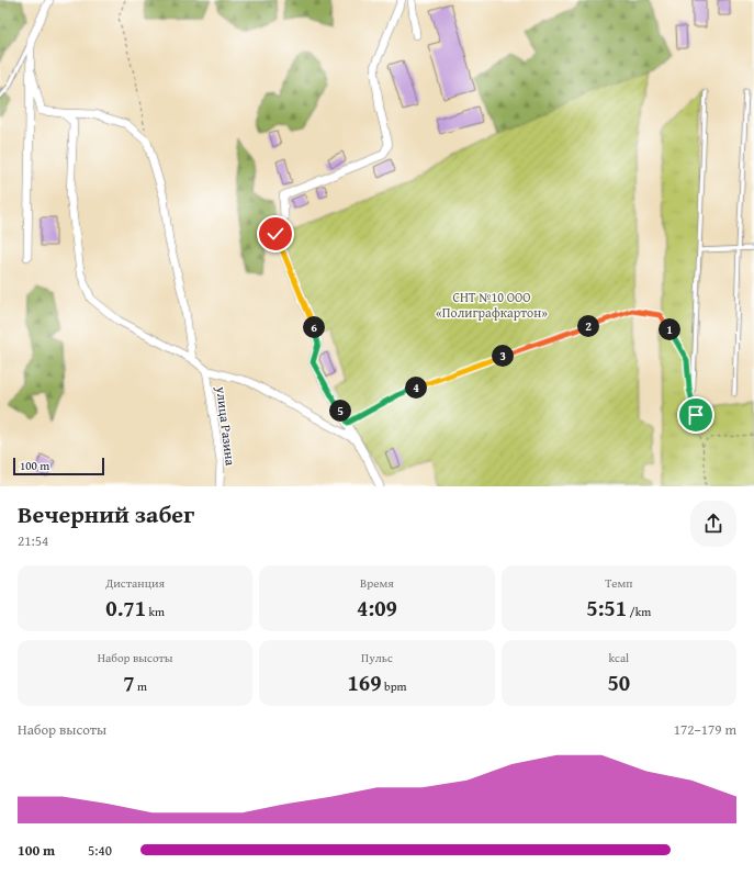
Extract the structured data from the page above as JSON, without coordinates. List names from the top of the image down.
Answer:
{
  "streets": {
    "street": ["улица Разина"]
  },
  "parks": ["СНТ №10 ООО «Полиграфкартон»"],
  "scale_bar": "100 m",
  "page": {
    "pins": [
      "2",
      "6",
      "1",
      "3",
      "4",
      "5"
    ],
    "scale": "100 m",
    "heading": ["Вечерний забег", "21:54"],
    "stats": [
      ["Дистанция", "0.71 km"],
      ["Время", "4:09"],
      ["Темп", "5:51 /km"],
      ["Набор высоты", "7 m"],
      ["Пульс", "169 bpm"],
      ["kcal", "50"]
    ],
    "chart": ["Набор высоты", "172–179 m"],
    "list": [
      {
        "name": "100 m",
        "note": "5:40"
      }
    ]
  }
}
